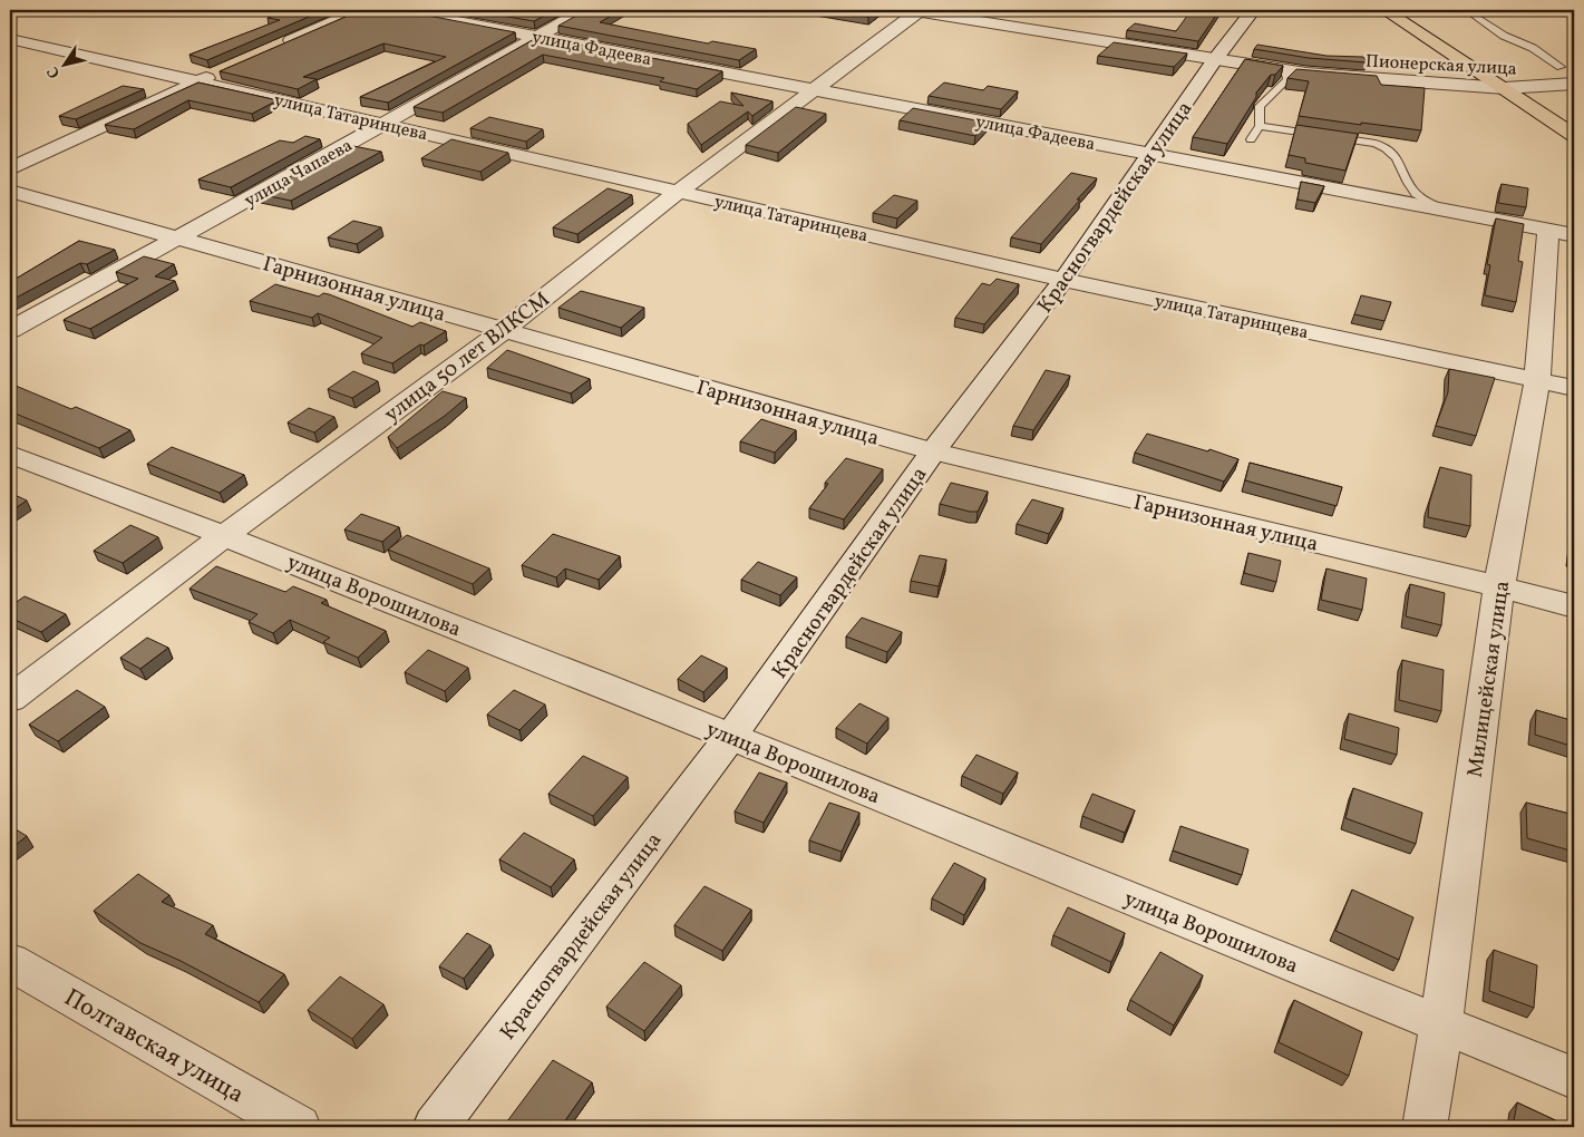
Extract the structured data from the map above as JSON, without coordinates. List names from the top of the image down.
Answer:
{
  "streets": {
    "street": [
      "улица Фадеева",
      "Пионерская улица",
      "улица Татаринцева",
      "улица Чапаева",
      "Красногвардейская улица",
      "Гарнизонная улица",
      "улица 50 лет ВЛКСМ",
      "улица Ворошилова",
      "Милицейская улица",
      "Полтавская улица"
    ]
  },
  "crossings": [
    ["улица Фадеева", "улица Чапаева"],
    ["улица Фадеева", "Красногвардейская улица"],
    ["улица Фадеева", "улица 50 лет ВЛКСМ"],
    ["улица Фадеева", "Милицейская улица"],
    ["Пионерская улица", "Красногвардейская улица"],
    ["Пионерская улица", "улица 50 лет ВЛКСМ"],
    ["улица Татаринцева", "улица Чапаева"],
    ["улица Татаринцева", "Красногвардейская улица"],
    ["улица Татаринцева", "улица 50 лет ВЛКСМ"],
    ["улица Татаринцева", "Милицейская улица"],
    ["улица Чапаева", "Гарнизонная улица"],
    ["Красногвардейская улица", "Гарнизонная улица"],
    ["Красногвардейская улица", "улица Ворошилова"],
    ["Гарнизонная улица", "улица 50 лет ВЛКСМ"],
    ["Гарнизонная улица", "Милицейская улица"],
    ["улица 50 лет ВЛКСМ", "улица Ворошилова"],
    ["улица Ворошилова", "Милицейская улица"]
  ],
  "north": "bottom left"
}
